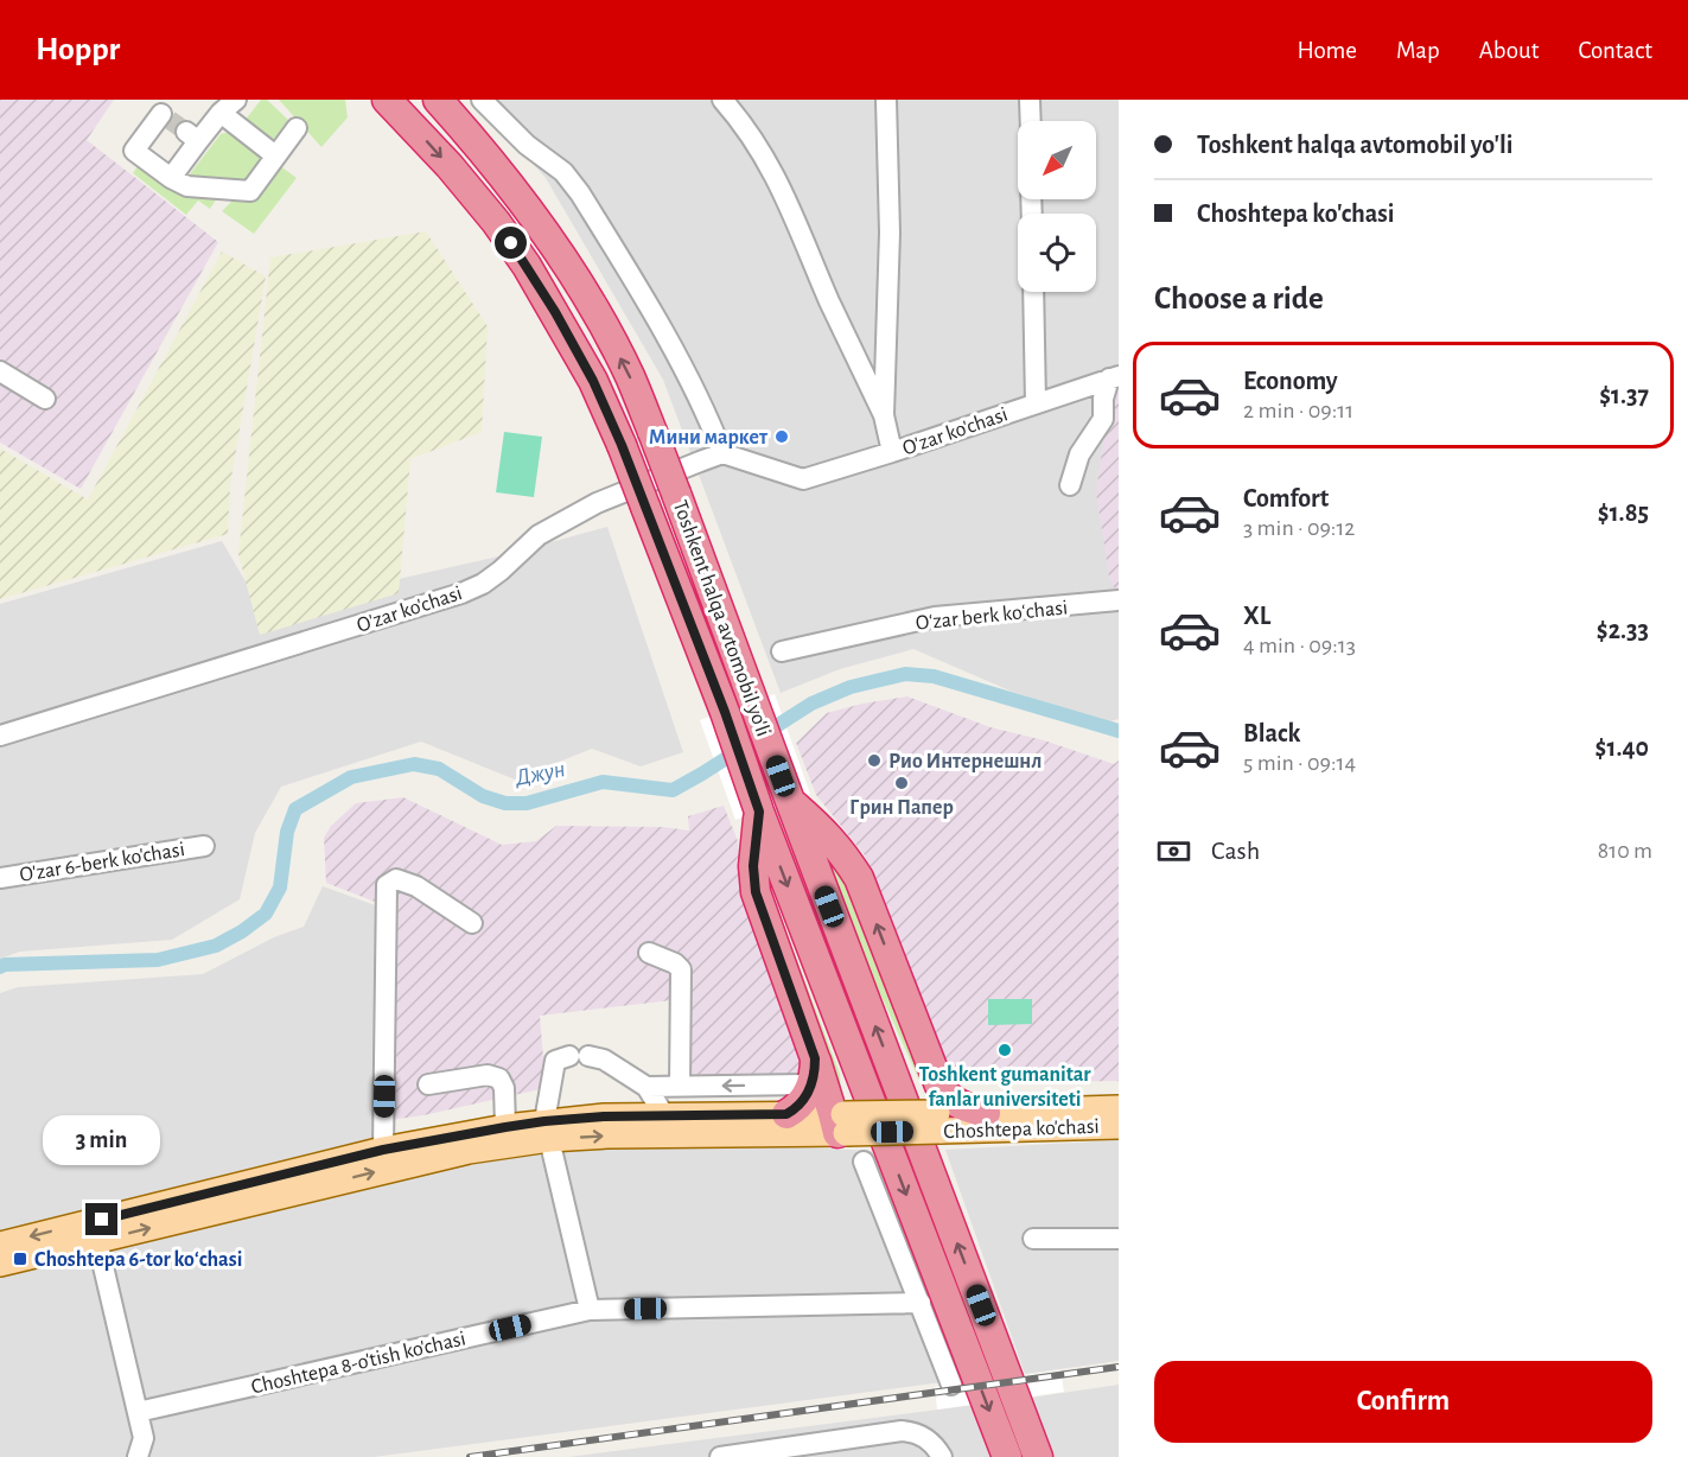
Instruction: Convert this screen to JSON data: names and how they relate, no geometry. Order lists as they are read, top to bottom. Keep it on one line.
{"streets":{"highway":["Toshkent halqa avtomobil yo'li"],"main road":["Choshtepa ko'chasi"],"street":["O'zar ko'chasi","Oʻzar berk koʻchasi","O'zar 6-berk ko'chasi","Choshtepa 8-o'tish ko'chasi"]},"water":["Джун"],"places":{"other":["Мини маркет","Рио Интернешнл","Грин Папер","Toshkent gumanitar fanlar universiteti"],"transit":["Choshtepa 6-tor koʻchasi"]},"north":"bottom left","page":{"header":"Hoppr","nav":["Home","Map","About","Contact"],"banner":["Toshkent halqa avtomobil yo'li","Choshtepa ko'chasi"],"heading":"Choose a ride","list":[{"name":"Economy","note":"2 min · 09:11","value":"$1.37"},{"name":"Comfort","note":"3 min · 09:12","value":"$1.85"},{"name":"XL","note":"4 min · 09:13","value":"$2.33"},{"name":"Black","note":"5 min · 09:14","value":"$1.40"}],"pay":["Cash","810 m"],"bubble":"3 min","buttons":"Confirm"}}
